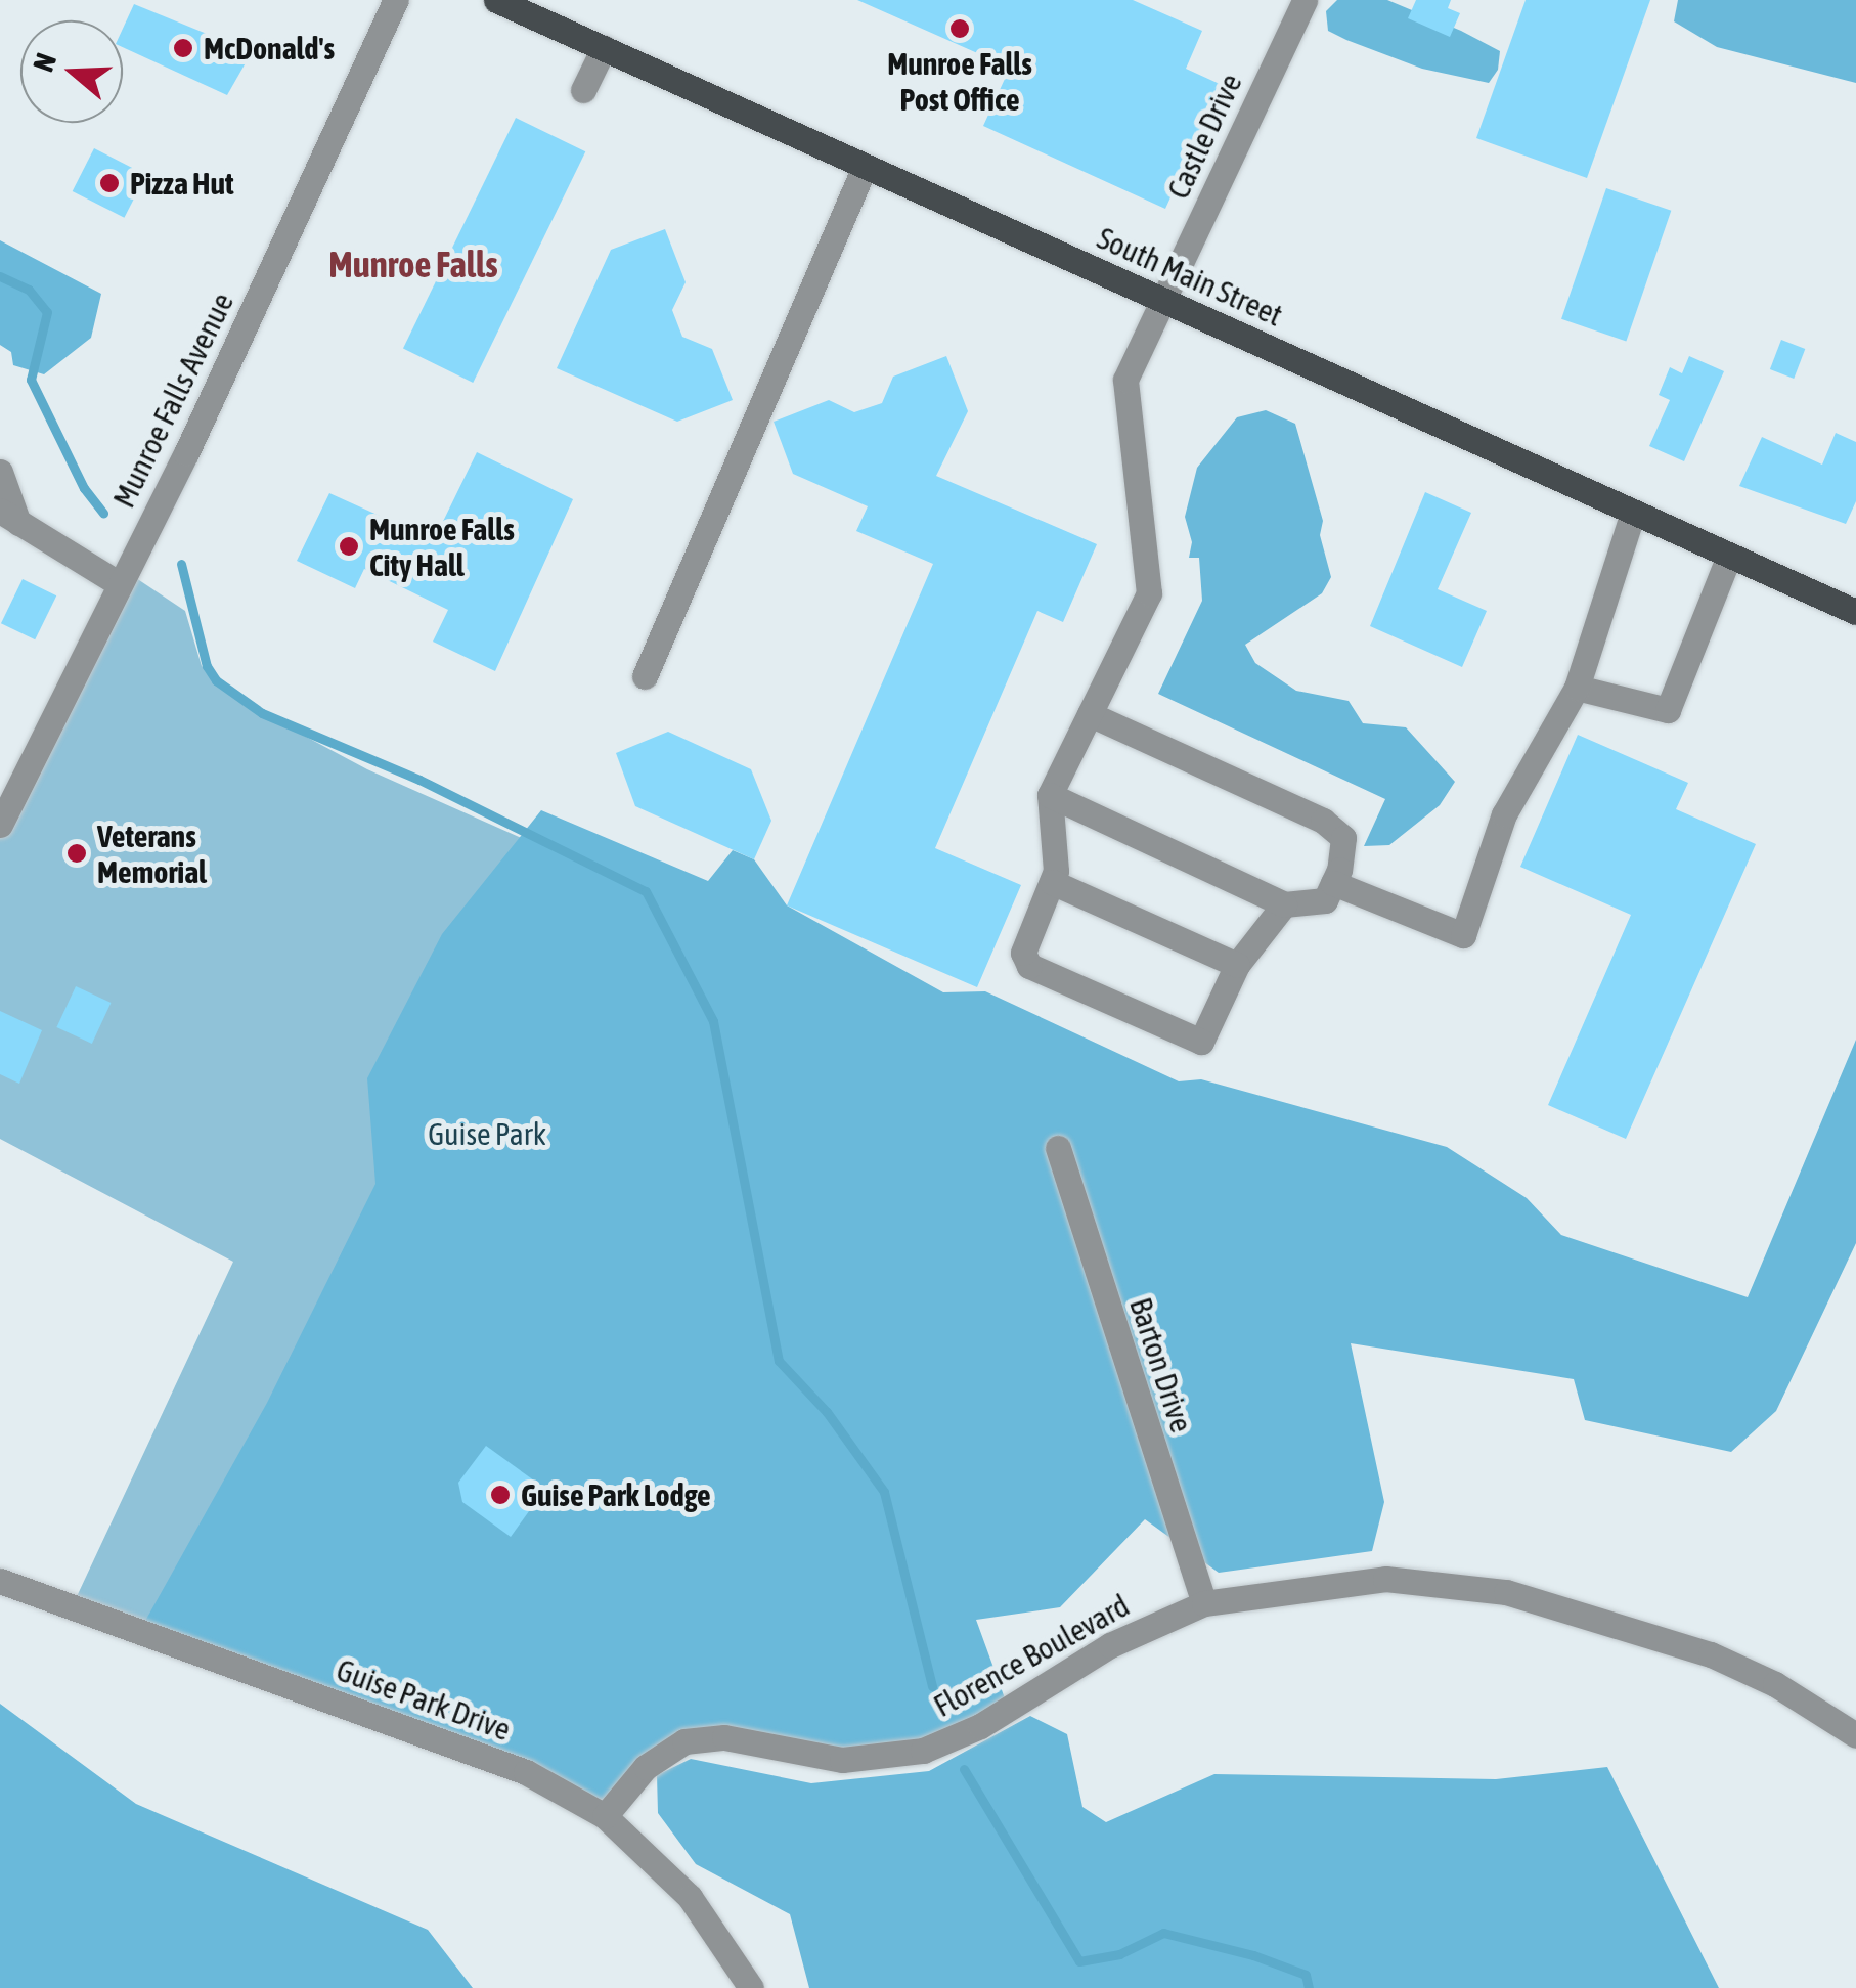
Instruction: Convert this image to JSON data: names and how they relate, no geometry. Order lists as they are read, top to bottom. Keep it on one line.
{"streets":{"main road":["South Main Street"],"street":["Castle Drive","Munroe Falls Avenue","Barton Drive","Florence Boulevard","Guise Park Drive"]},"crossings":[["Castle Drive","South Main Street"],["Barton Drive","Florence Boulevard"],["Florence Boulevard","Guise Park Drive"]],"districts":["Munroe Falls"],"parks":["Guise Park"],"places":["Munroe Falls Post Office","McDonald's","Pizza Hut","Munroe Falls City Hall","Veterans Memorial","Guise Park Lodge"],"north":"left"}
